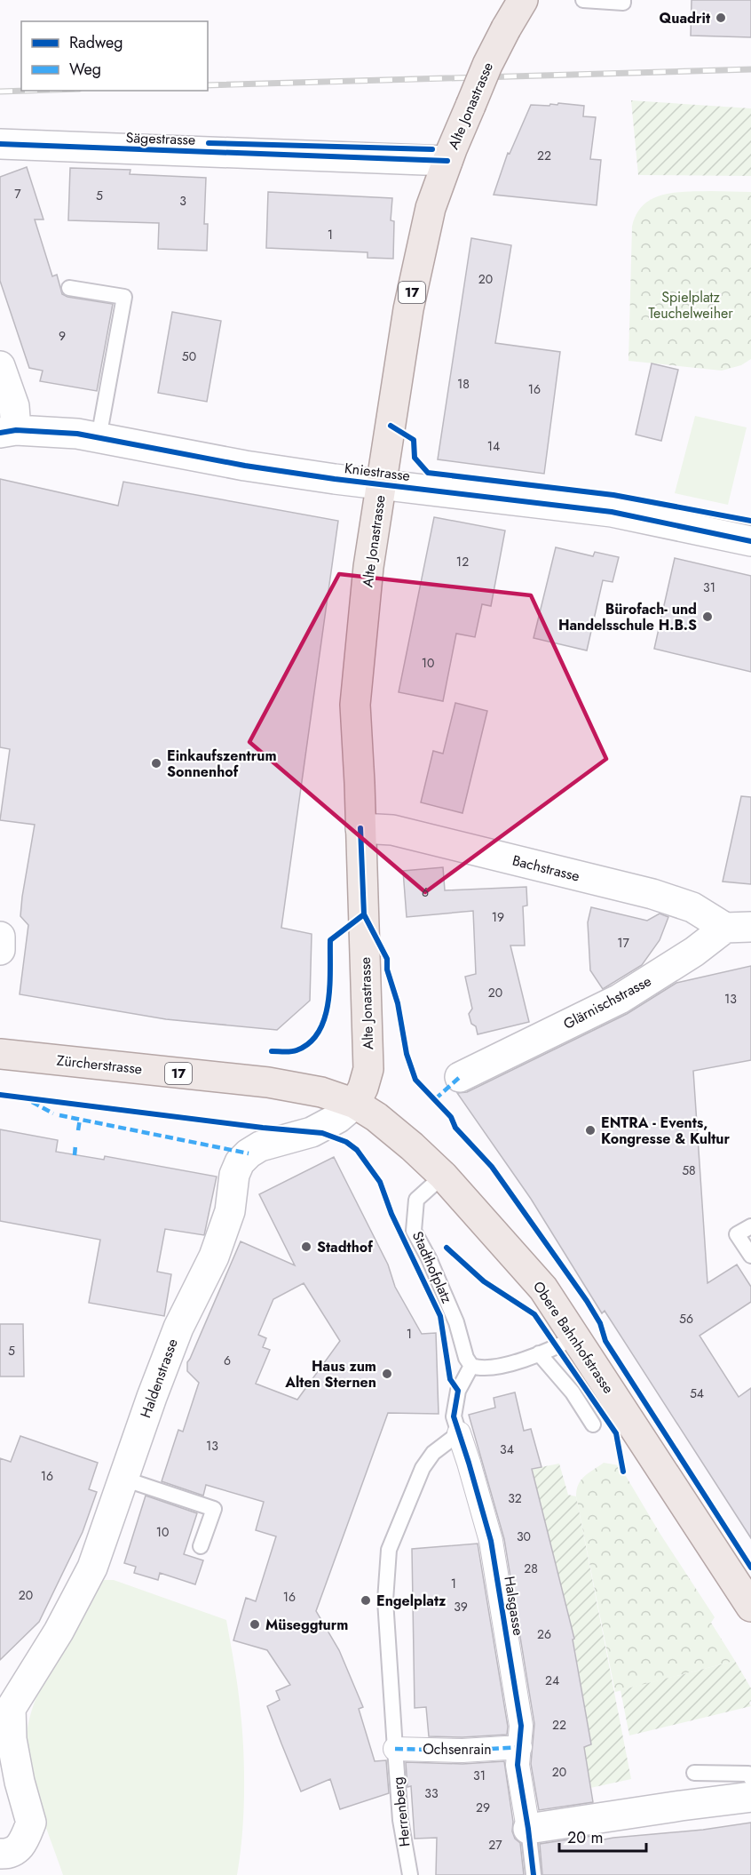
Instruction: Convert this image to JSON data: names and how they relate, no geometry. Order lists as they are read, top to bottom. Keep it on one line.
{"streets":{"main road":["Alte Jonastrasse","17","Zürcherstrasse","Obere Bahnhofstrasse"],"street":["Sägestrasse","Kniestrasse","Bachstrasse","Glärnischstrasse","Haldenstrasse","Halsgasse","Ochsenrain"],"lane":["Stadthofplatz","Herrenberg"]},"crossings":[["Alte Jonastrasse","Sägestrasse"],["Alte Jonastrasse","Kniestrasse"],["Alte Jonastrasse","Bachstrasse"],["Alte Jonastrasse","Zürcherstrasse"],["Alte Jonastrasse","Obere Bahnhofstrasse"],["Alte Jonastrasse","Haldenstrasse"],["Bachstrasse","Glärnischstrasse"],["Zürcherstrasse","Obere Bahnhofstrasse"],["Zürcherstrasse","Haldenstrasse"],["Stadthofplatz","Obere Bahnhofstrasse"],["Stadthofplatz","Halsgasse"],["Obere Bahnhofstrasse","Haldenstrasse"],["Halsgasse","Ochsenrain"],["Ochsenrain","Herrenberg"]],"parks":["Spielplatz Teuchelweiher"],"places":["Quadrit","Bürofach- und Handelsschule H.B.S","Einkaufszentrum Sonnenhof","ENTRA - Events, Kongresse & Kultur","Stadthof","Haus zum Alten Sternen","Engelplatz","Müseggturm"],"house_numbers":["22","7","5","3","1","20","9","50","18","16","14","12","31","10","6","19","17","20","13","58","56","1","5","6","54","13","34","16","32","10","30","28","1","20","16","39","26","24","22","20","31","33","29","27"],"legend":["Radweg","Weg"],"scale_bar":"20 m"}
